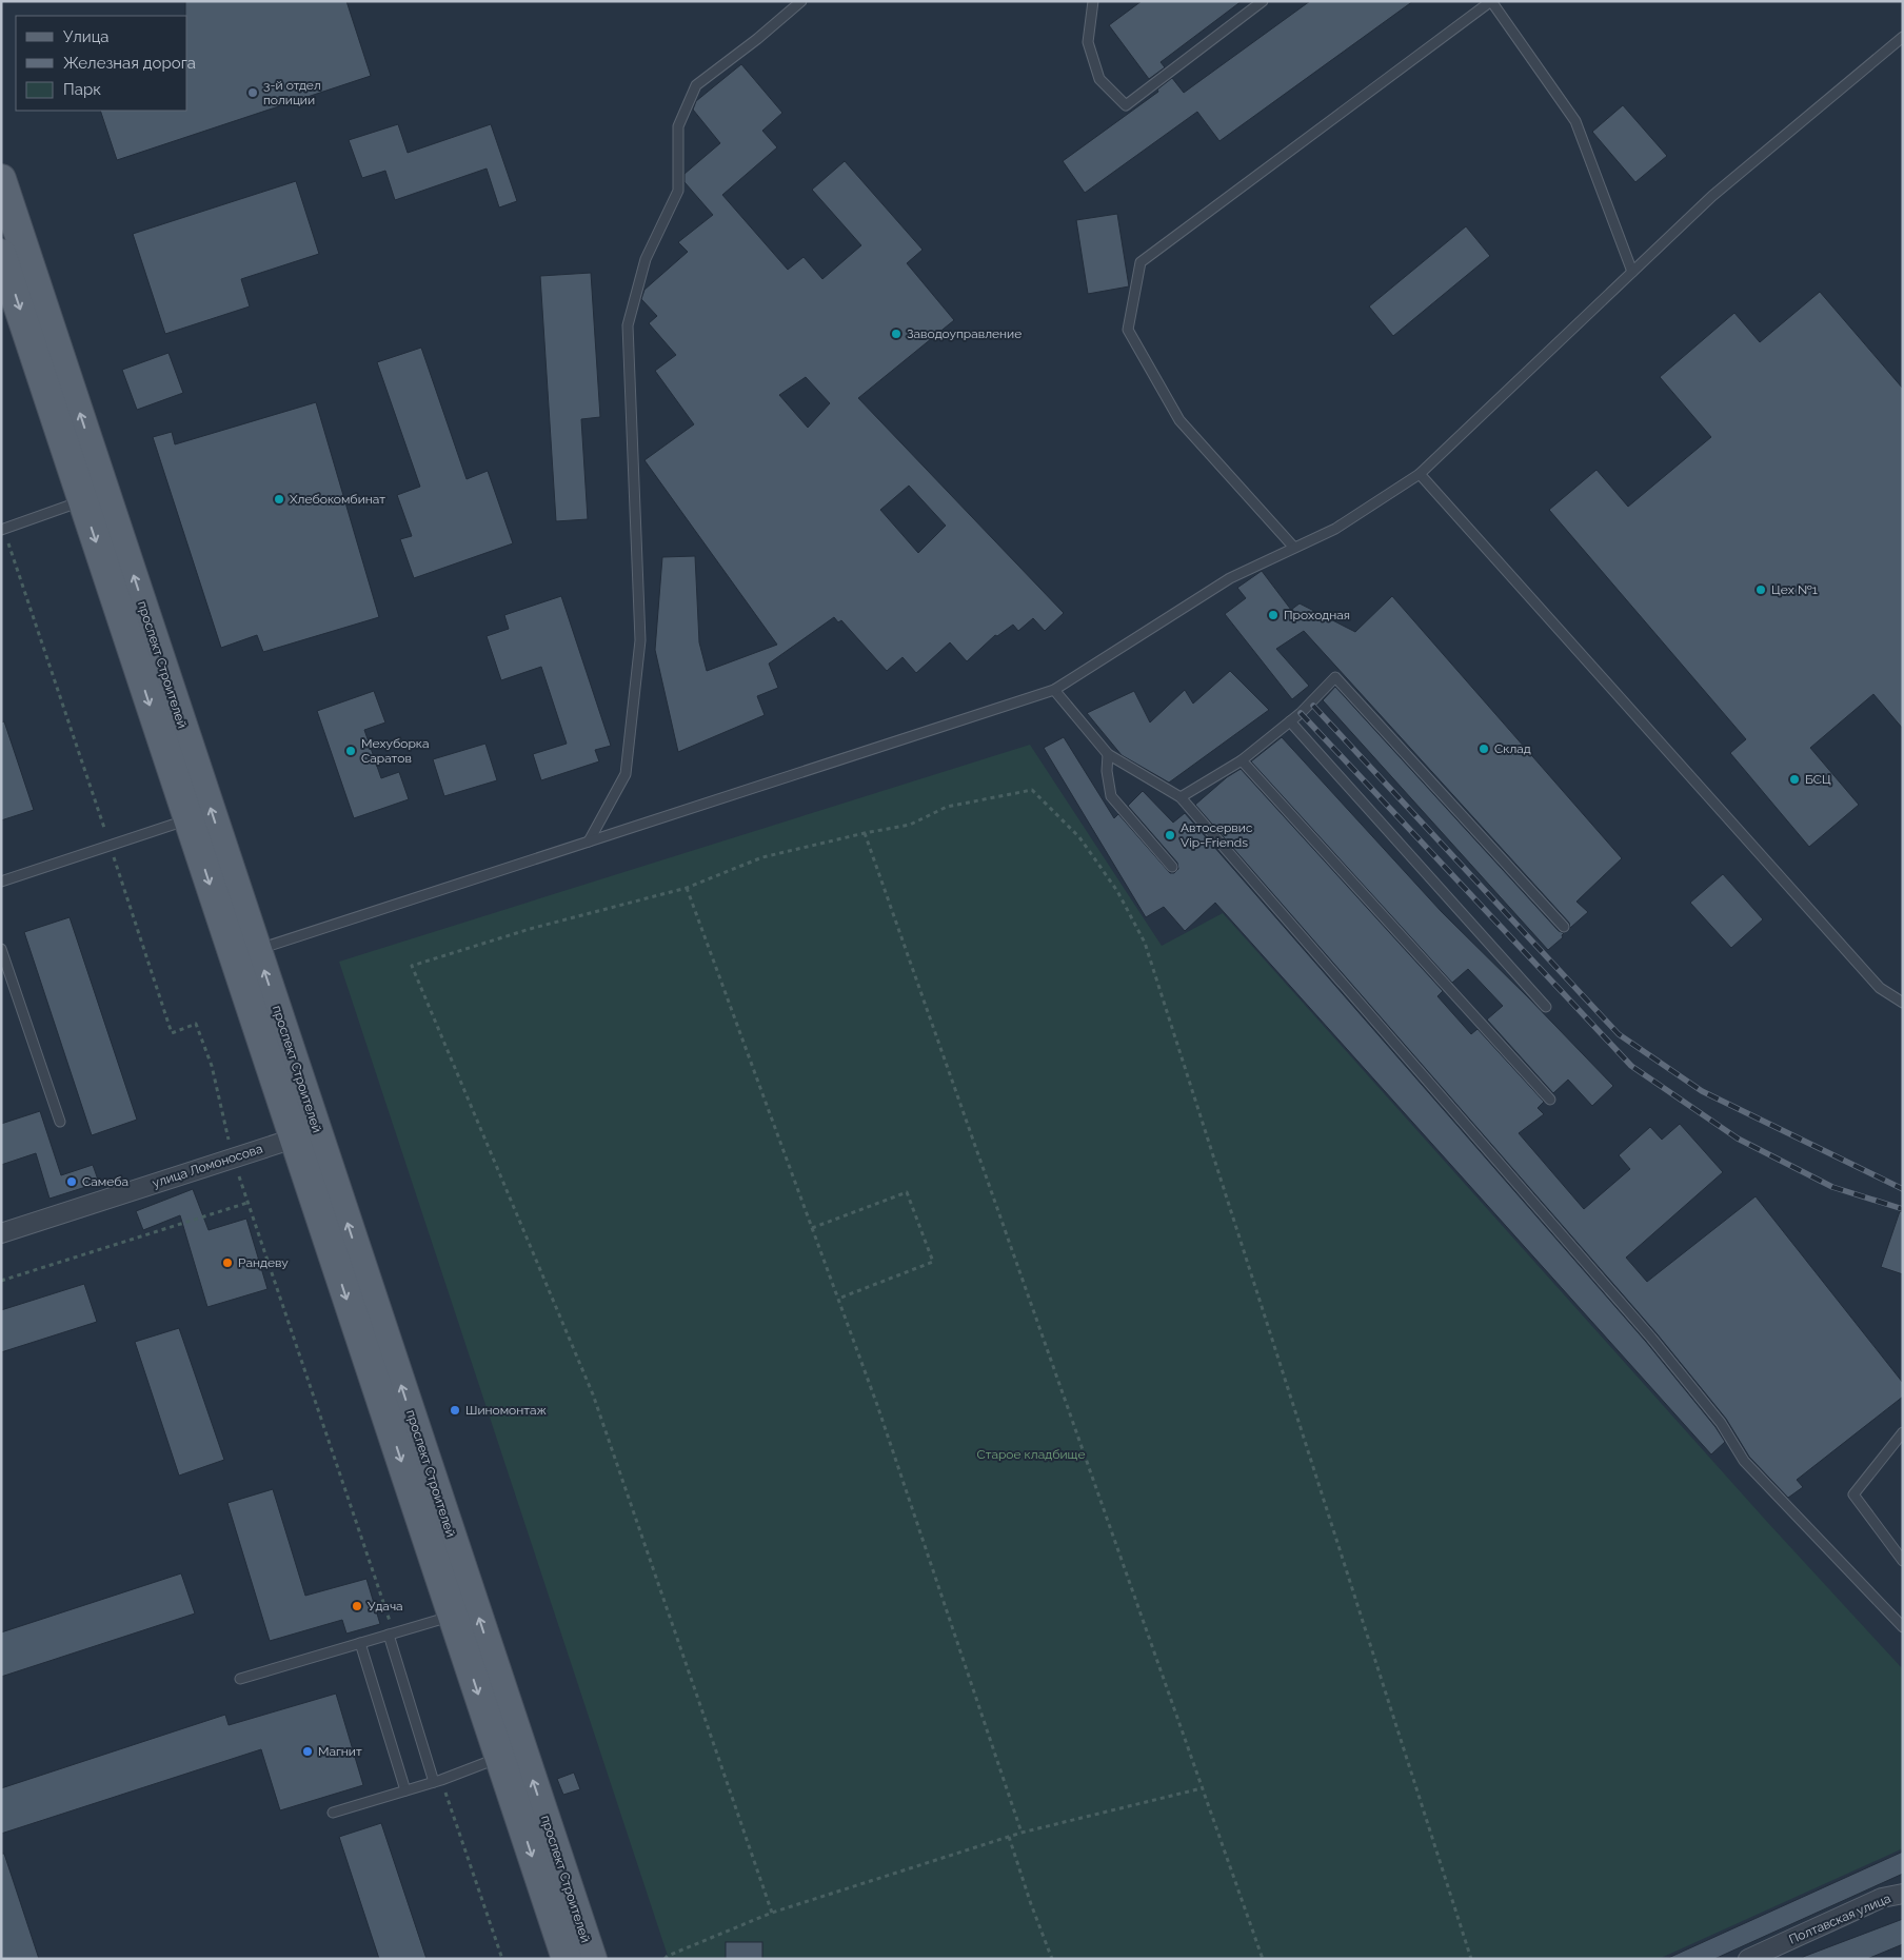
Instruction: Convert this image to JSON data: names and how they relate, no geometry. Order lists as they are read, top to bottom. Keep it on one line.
{"streets":{"main road":["проспект Строителей"],"street":["улица Ломоносова","Полтавская улица"]},"crossings":[["проспект Строителей","улица Ломоносова"]],"parks":["Старое кладбище"],"places":["3-й отдел полиции","Заводоуправление","Хлебокомбинат","Цех №1","Проходная","Склад","Мехуборка Саратов","БСЦ","Автосервис Vip-Friends","Самеба","Рандеву","Шиномонтаж","Удача","Магнит"],"legend":["Улица","Железная дорога","Парк"]}
